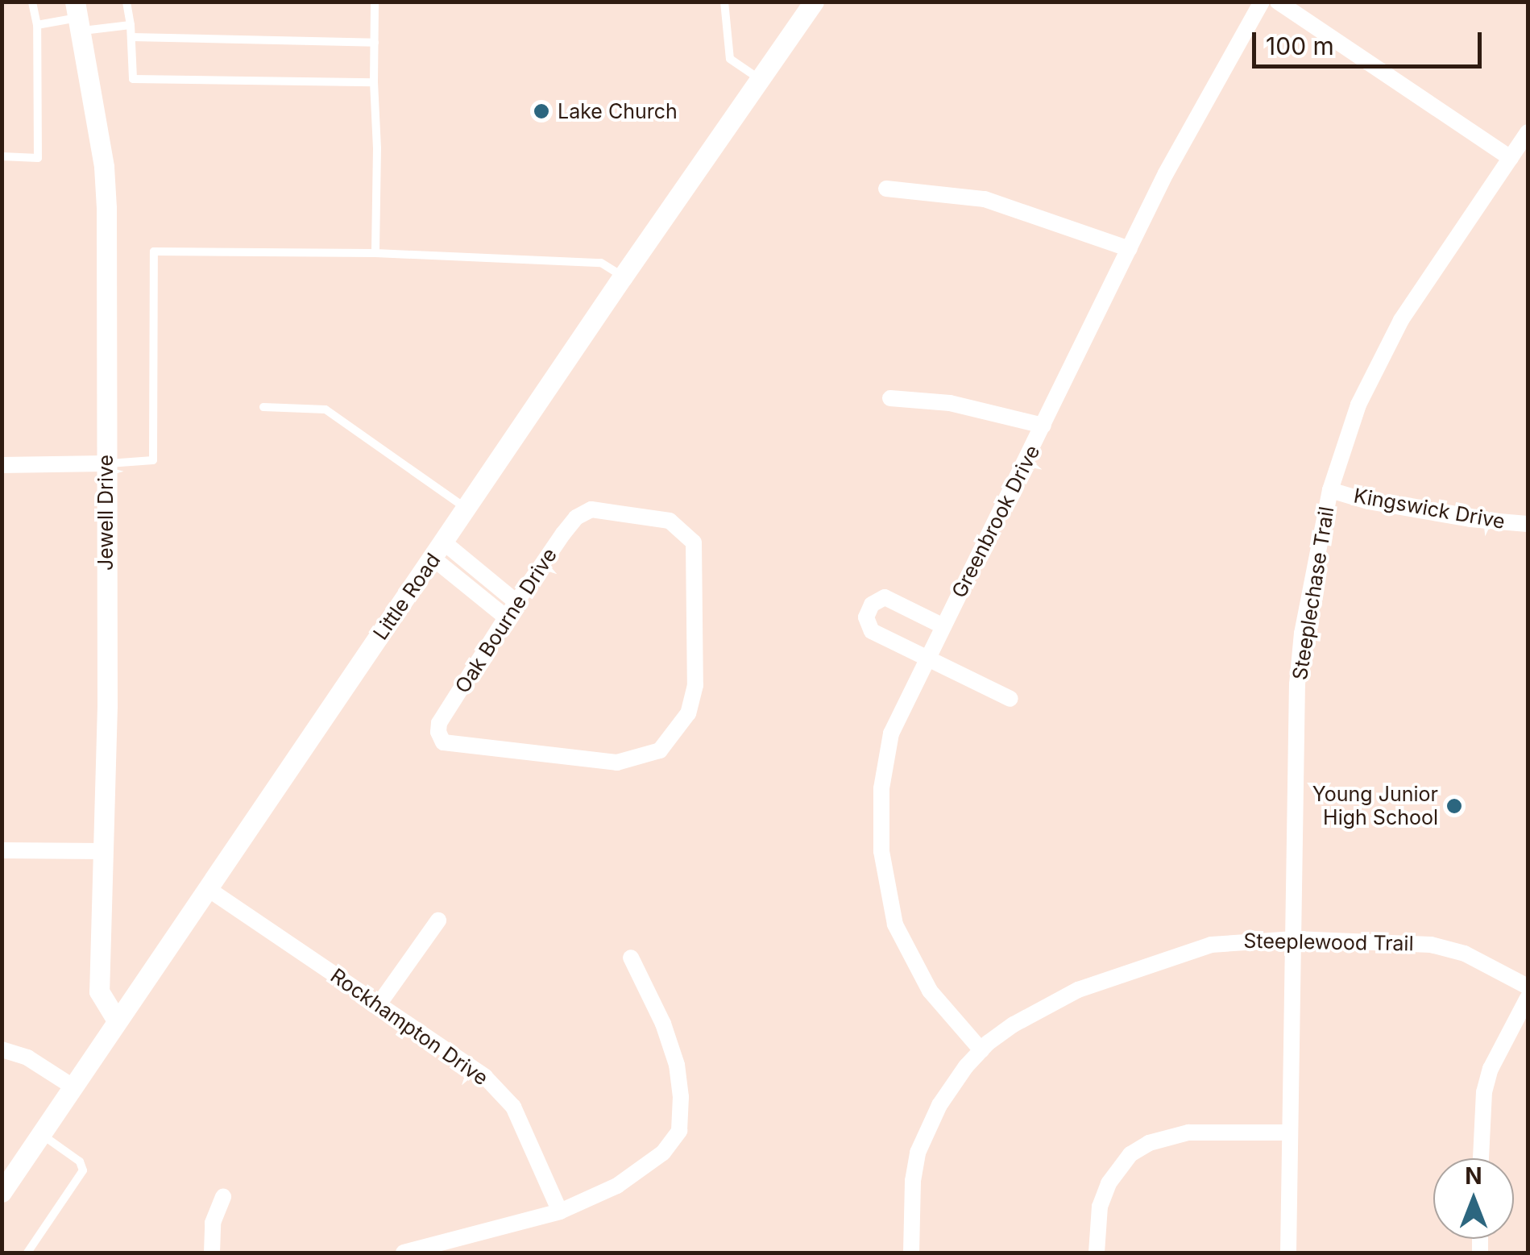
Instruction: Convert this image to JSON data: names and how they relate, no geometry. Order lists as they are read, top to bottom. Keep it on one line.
{"streets":{"street":["Kingswick Drive","Jewell Drive","Greenbrook Drive","Steeplechase Trail","Little Road","Oak Bourne Drive","Steeplewood Trail","Rockhampton Drive"]},"crossings":[["Kingswick Drive","Steeplechase Trail"],["Jewell Drive","Little Road"],["Greenbrook Drive","Steeplewood Trail"],["Steeplechase Trail","Steeplewood Trail"],["Little Road","Rockhampton Drive"]],"places":["Lake Church","Young Junior High School"],"scale_bar":"100 m","north":"top"}
